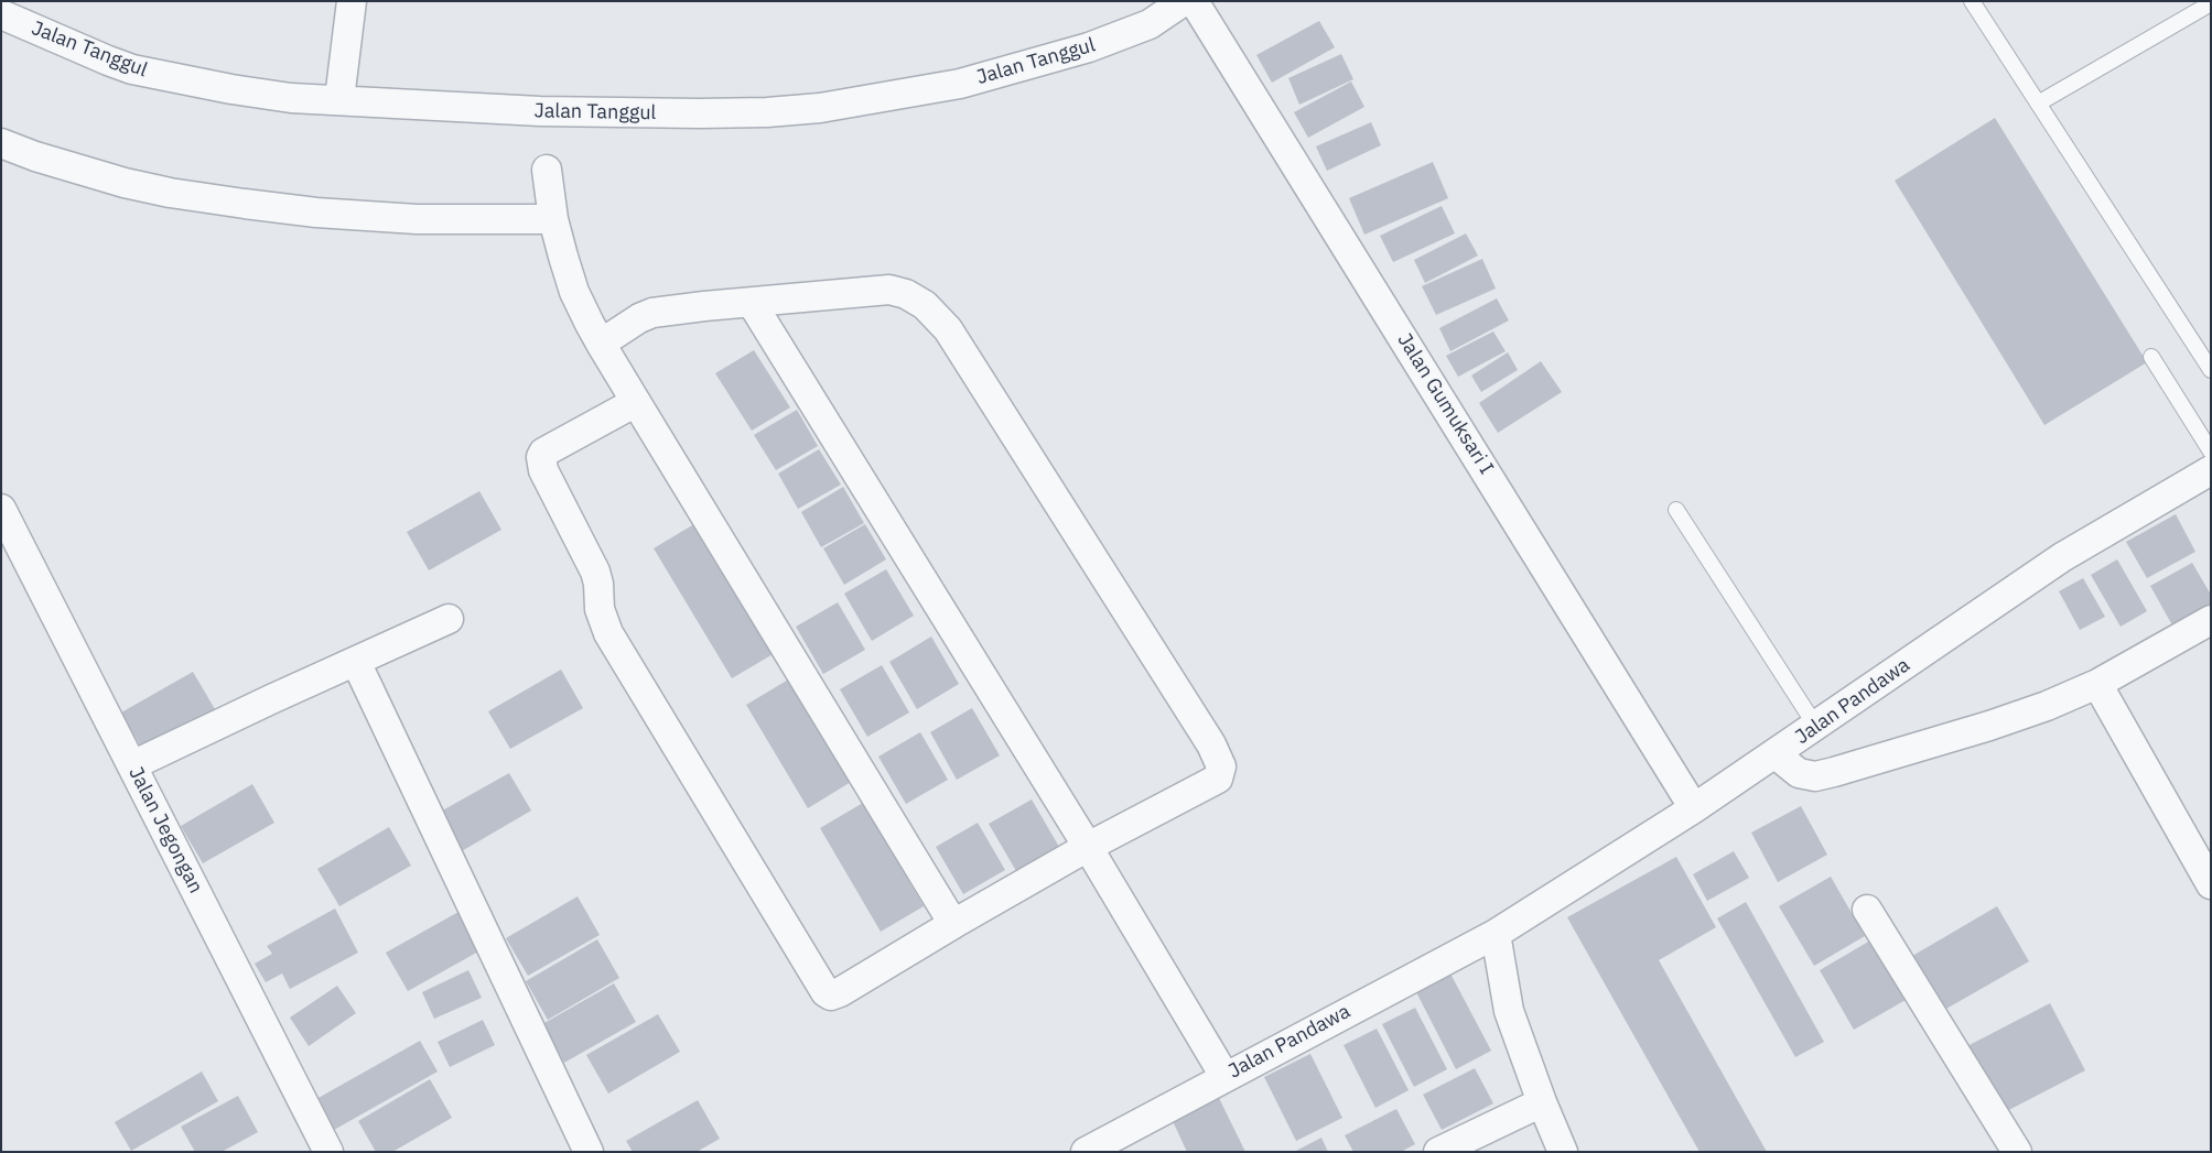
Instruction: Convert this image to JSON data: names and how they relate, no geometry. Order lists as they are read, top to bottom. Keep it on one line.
{"streets":{"street":["Jalan Tanggul","Jalan Gumuksari I","Jalan Pandawa","Jalan Jegongan"]},"crossings":[["Jalan Gumuksari I","Jalan Pandawa"]]}
